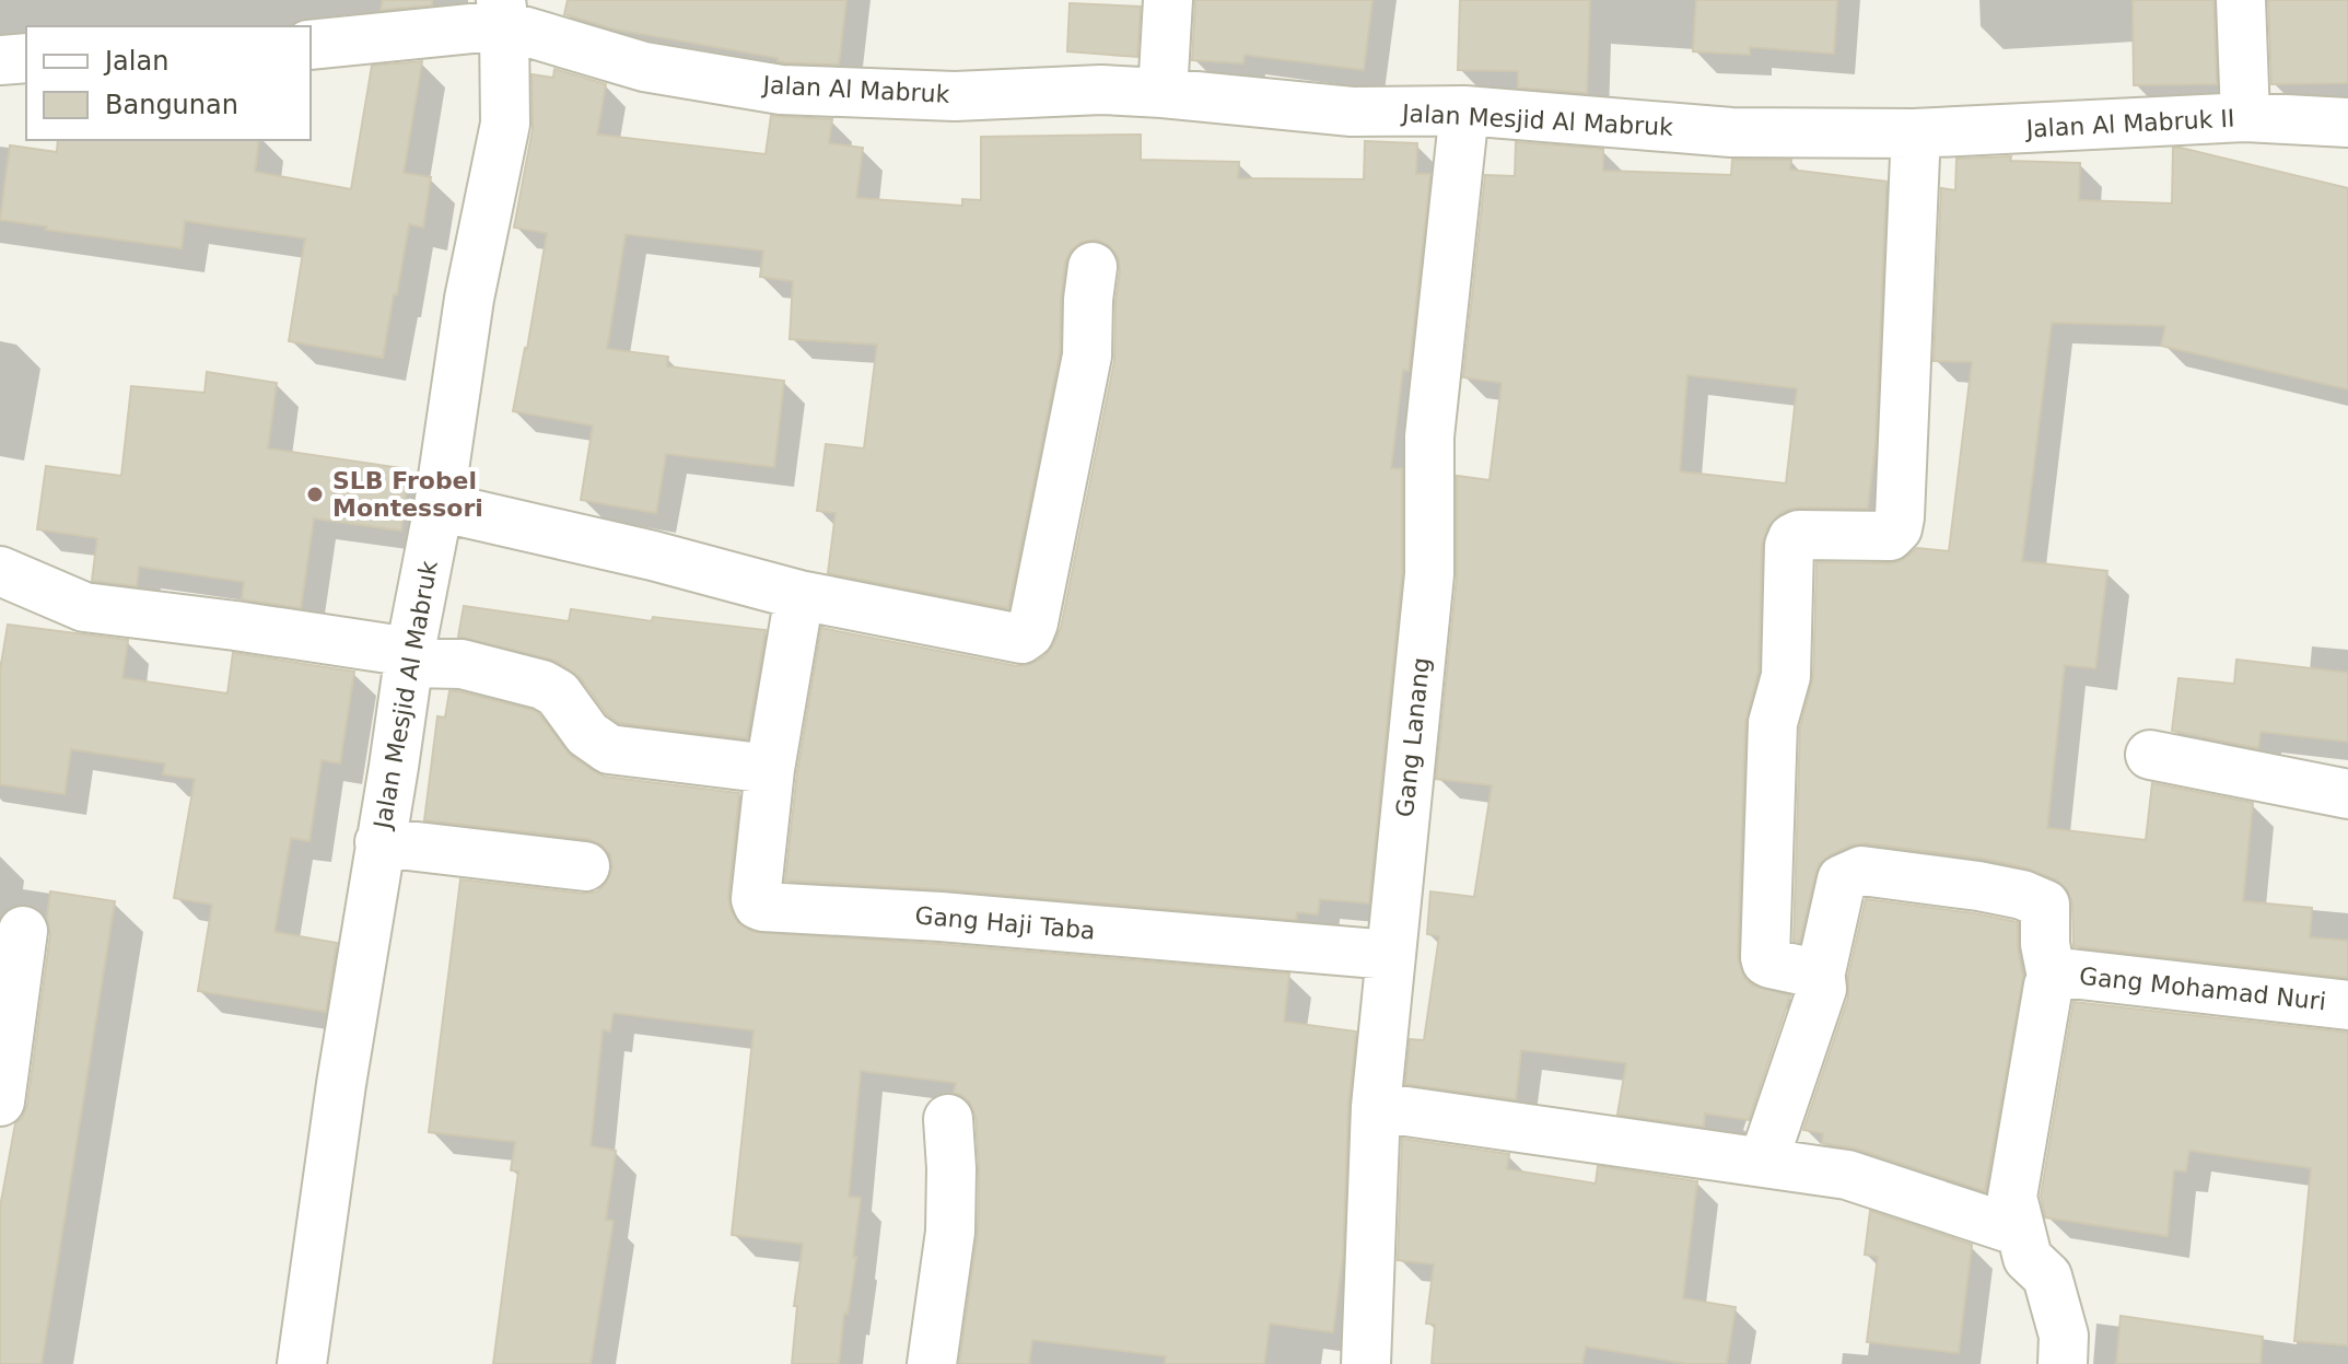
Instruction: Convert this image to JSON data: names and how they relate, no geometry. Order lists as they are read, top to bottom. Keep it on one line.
{"streets":{"street":["Jalan Al Mabruk","Jalan Mesjid Al Mabruk","Jalan Al Mabruk II","Gang Lanang","Gang Haji Taba","Gang Mohamad Nuri"]},"crossings":[["Jalan Al Mabruk","Jalan Mesjid Al Mabruk"],["Jalan Mesjid Al Mabruk","Jalan Al Mabruk II"],["Jalan Mesjid Al Mabruk","Gang Lanang"],["Gang Lanang","Gang Haji Taba"]],"places":["SLB Frobel Montessori"],"legend":["Jalan","Bangunan"]}
